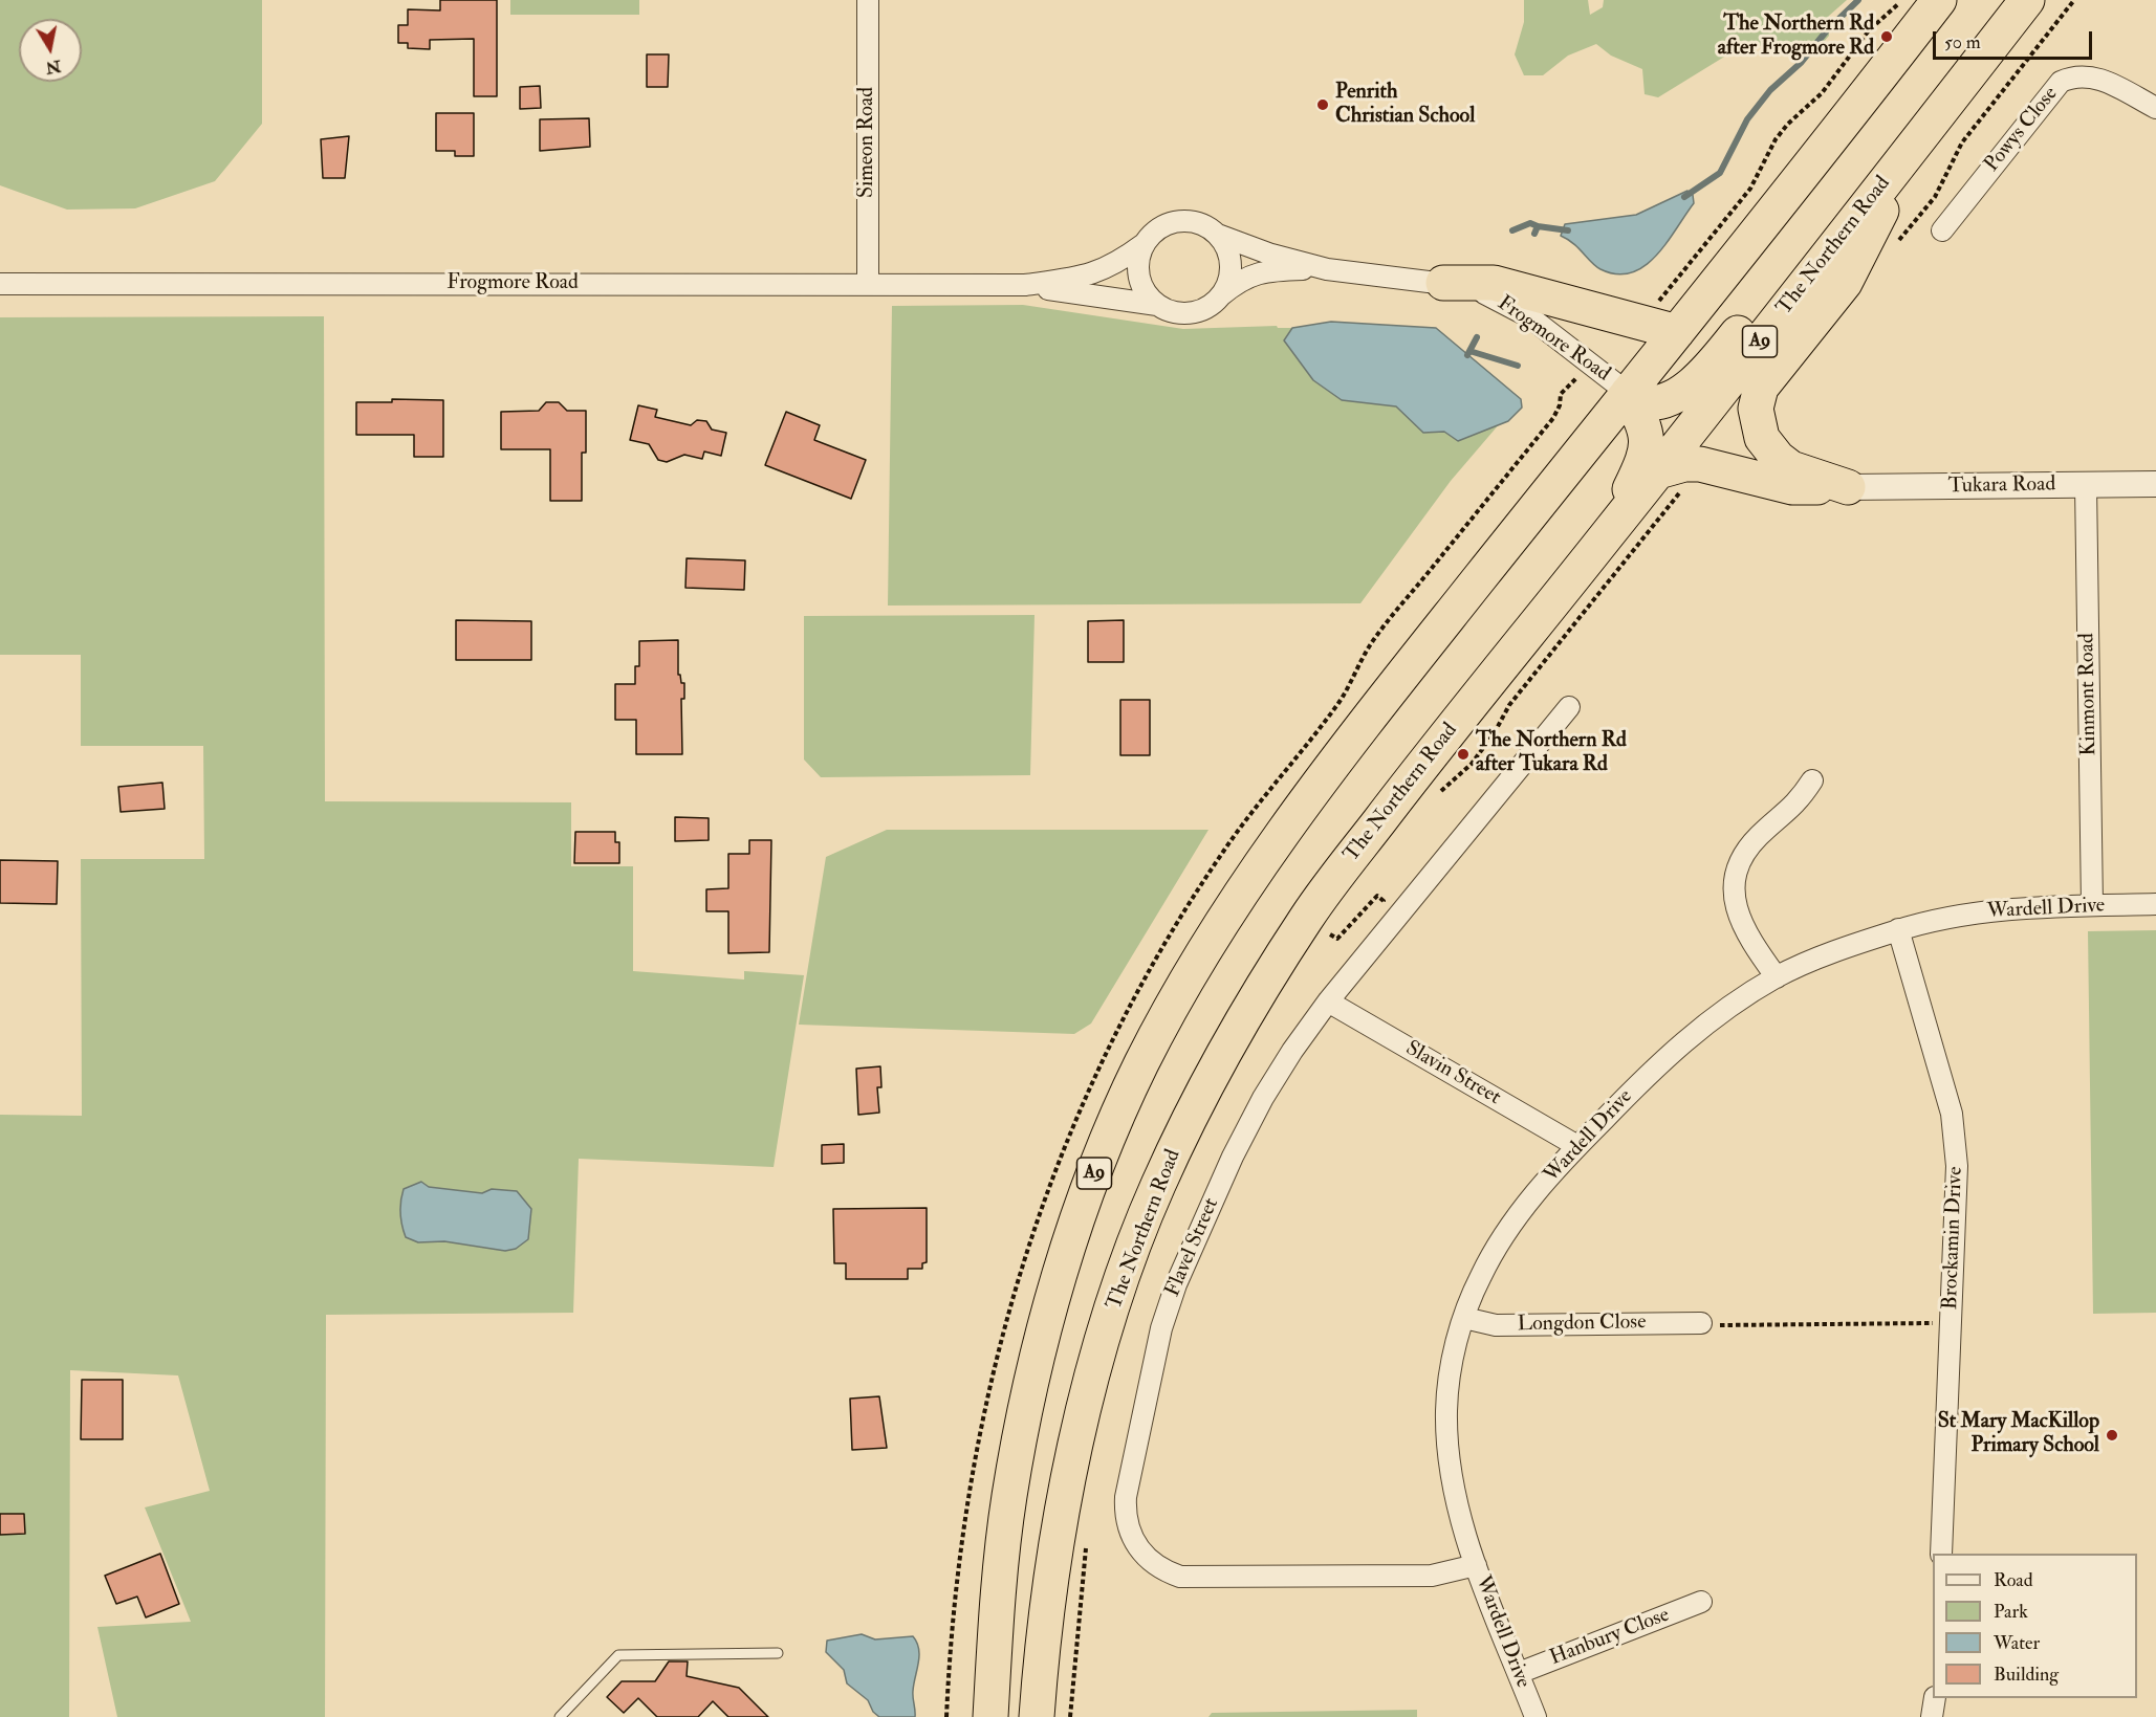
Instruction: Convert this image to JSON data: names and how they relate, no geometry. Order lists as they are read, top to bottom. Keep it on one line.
{"streets":{"highway":["The Northern Road","A9"],"street":["Powys Close","Simeon Road","Frogmore Road","Tukara Road","Kinmont Road","Wardell Drive","Slavin Street","Brockamin Drive","Flavel Street","Longdon Close","Hanbury Close"]},"crossings":[["Simeon Road","Frogmore Road"],["Frogmore Road","A9"],["Tukara Road","Kinmont Road"],["Kinmont Road","Wardell Drive"],["Wardell Drive","Slavin Street"],["Wardell Drive","Brockamin Drive"],["Wardell Drive","Flavel Street"],["Wardell Drive","Longdon Close"],["Wardell Drive","Hanbury Close"],["Slavin Street","Flavel Street"]],"places":["The Northern Rd after Frogmore Rd","Penrith Christian School","The Northern Rd after Tukara Rd","St Mary MacKillop Primary School"],"legend":["Road","Park","Water","Building"],"scale_bar":"50 m","north":"bottom"}
